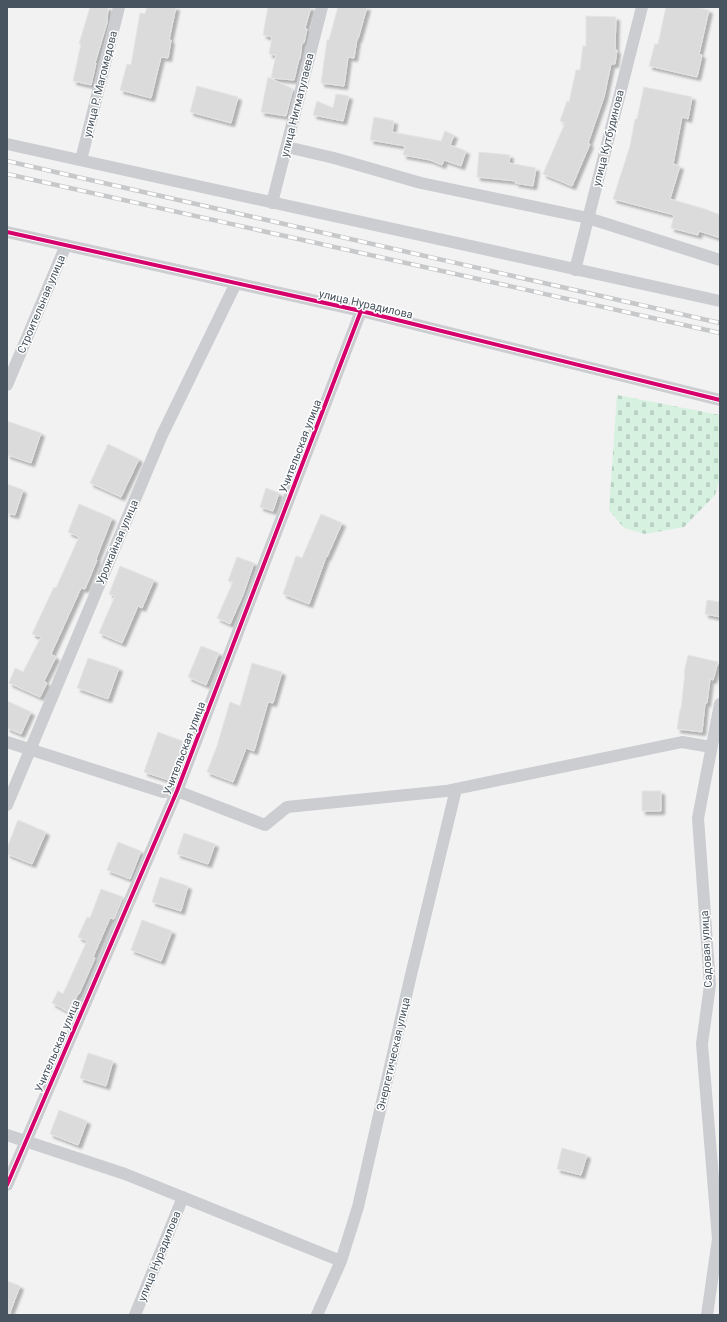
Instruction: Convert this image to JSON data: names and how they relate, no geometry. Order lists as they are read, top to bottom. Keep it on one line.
{"streets":{"street":["улица Р. Магомедова","улица Нигматулаева","улица Кутбудинова","Строительная улица","улица Нурадилова","Учительская улица","Урожайная улица","Садовая улица","Энергетическая улица"]},"crossings":[["Строительная улица","улица Нурадилова"],["улица Нурадилова","Учительская улица"],["улица Нурадилова","Урожайная улица"]]}
